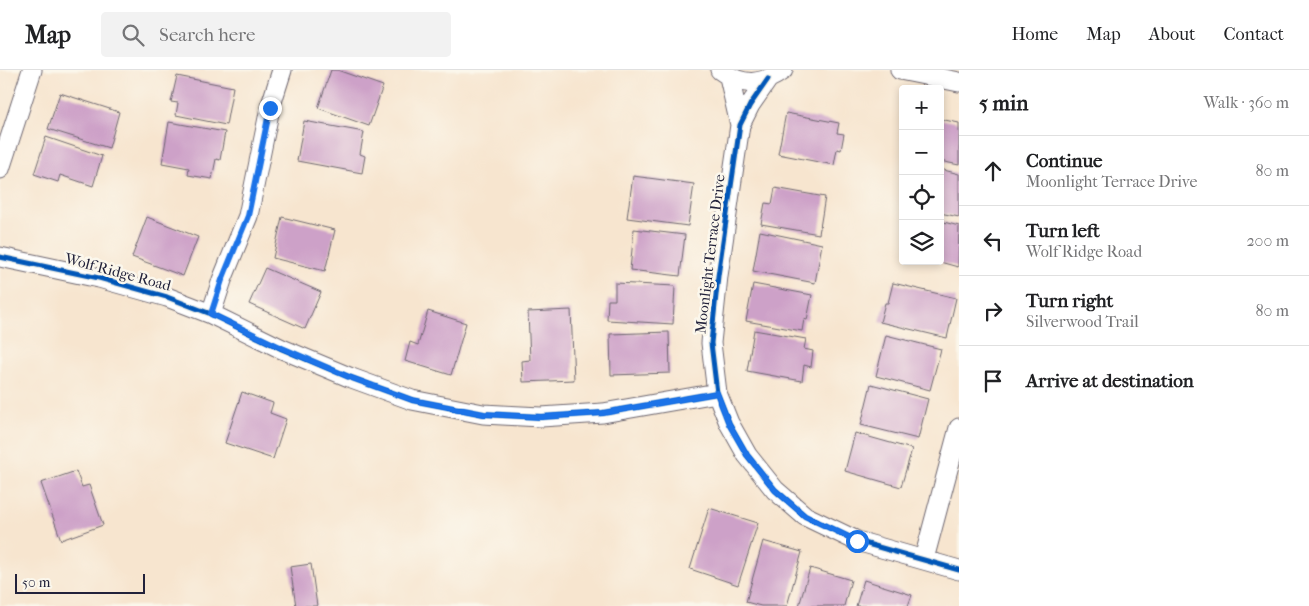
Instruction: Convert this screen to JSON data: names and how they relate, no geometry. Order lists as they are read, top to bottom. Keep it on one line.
{"streets":{"street":["Moonlight Terrace Drive","Wolf Ridge Road"]},"crossings":[["Moonlight Terrace Drive","Wolf Ridge Road"]],"scale_bar":"50 m","page":{"header":"Map","search":"Search here","nav":["Home","Map","About","Contact"],"heading":["5 min","Walk · 360 m"],"map_buttons":["+","−"],"list":[["Continue","Moonlight Terrace Drive","80 m"],["Turn left","Wolf Ridge Road","200 m"],["Turn right","Silverwood Trail","80 m"],"Arrive at destination"],"scale":"50 m"}}
